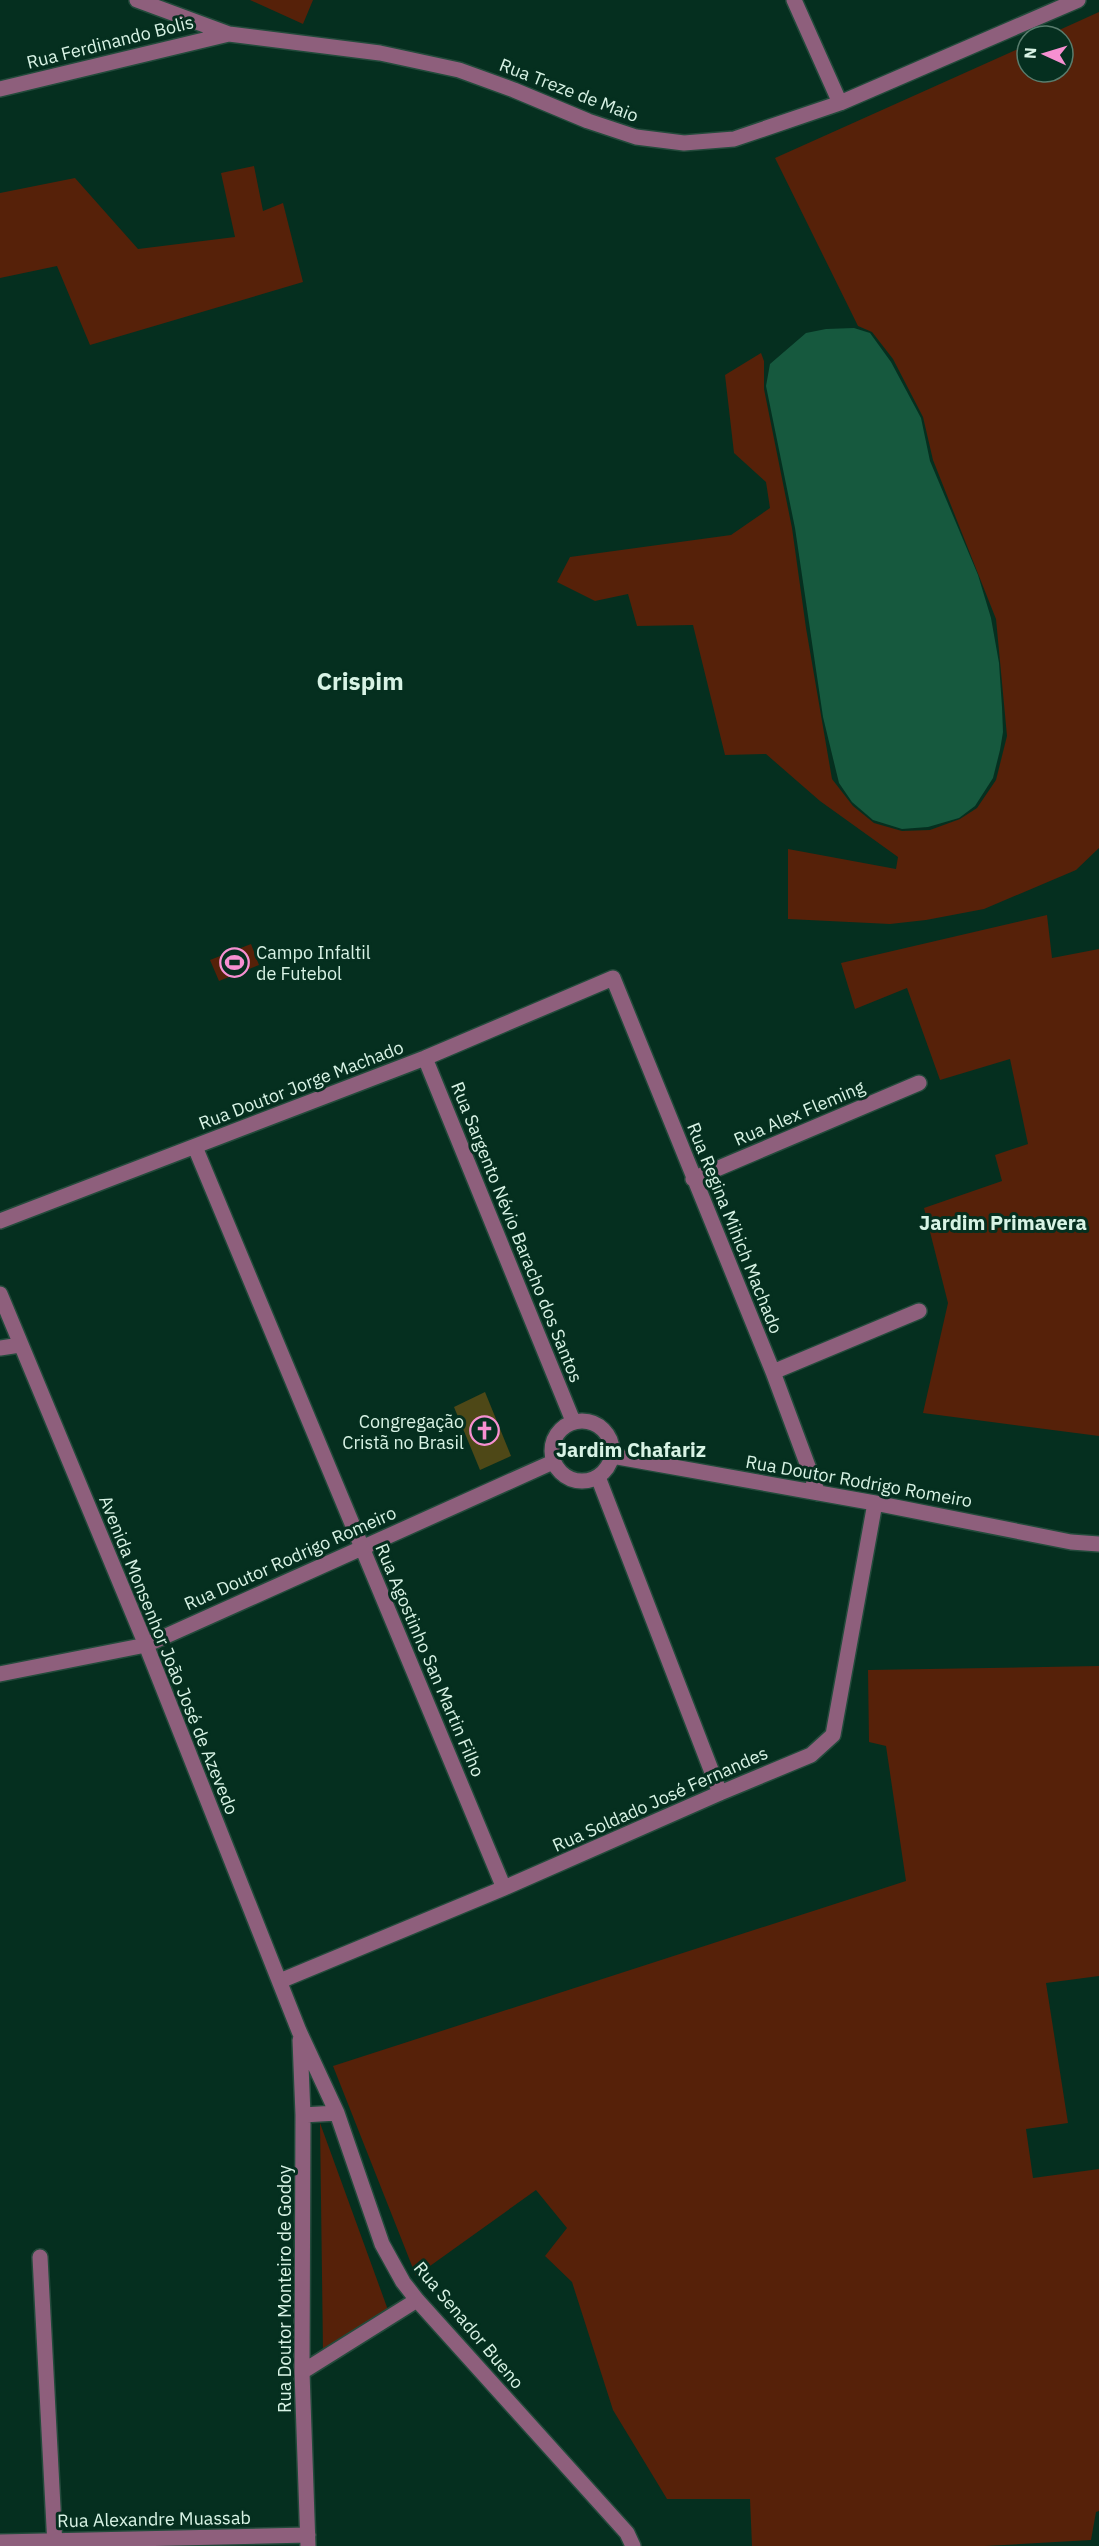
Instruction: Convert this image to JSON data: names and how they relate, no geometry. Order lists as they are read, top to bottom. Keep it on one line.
{"streets":{"street":["Rua Ferdinando Bolis","Rua Treze de Maio","Rua Doutor Jorge Machado","Rua Alex Fleming","Rua Regina Mihich Machado","Rua Sargento Névio Baracho dos Santos","Rua Doutor Rodrigo Romeiro","Avenida Monsenhor João José de Azevedo","Rua Agostinho San Martin Filho","Rua Soldado José Fernandes","Rua Doutor Monteiro de Godoy","Rua Senador Bueno","Rua Alexandre Muassab"]},"crossings":[["Rua Ferdinando Bolis","Rua Treze de Maio"],["Rua Doutor Jorge Machado","Rua Regina Mihich Machado"],["Rua Doutor Jorge Machado","Rua Sargento Névio Baracho dos Santos"],["Rua Doutor Jorge Machado","Rua Agostinho San Martin Filho"],["Rua Alex Fleming","Rua Regina Mihich Machado"],["Rua Regina Mihich Machado","Rua Doutor Rodrigo Romeiro"],["Rua Sargento Névio Baracho dos Santos","Rua Doutor Rodrigo Romeiro"],["Rua Doutor Rodrigo Romeiro","Avenida Monsenhor João José de Azevedo"],["Rua Doutor Rodrigo Romeiro","Rua Agostinho San Martin Filho"],["Rua Doutor Rodrigo Romeiro","Rua Soldado José Fernandes"],["Avenida Monsenhor João José de Azevedo","Rua Soldado José Fernandes"],["Avenida Monsenhor João José de Azevedo","Rua Doutor Monteiro de Godoy"],["Avenida Monsenhor João José de Azevedo","Rua Senador Bueno"],["Rua Agostinho San Martin Filho","Rua Soldado José Fernandes"],["Rua Doutor Monteiro de Godoy","Rua Senador Bueno"],["Rua Doutor Monteiro de Godoy","Rua Alexandre Muassab"]],"districts":["Crispim","Jardim Primavera","Jardim Chafariz"],"places":{"sports":["Campo Infaltil de Futebol"],"church":["Congregação Cristã no Brasil"]},"north":"left"}
